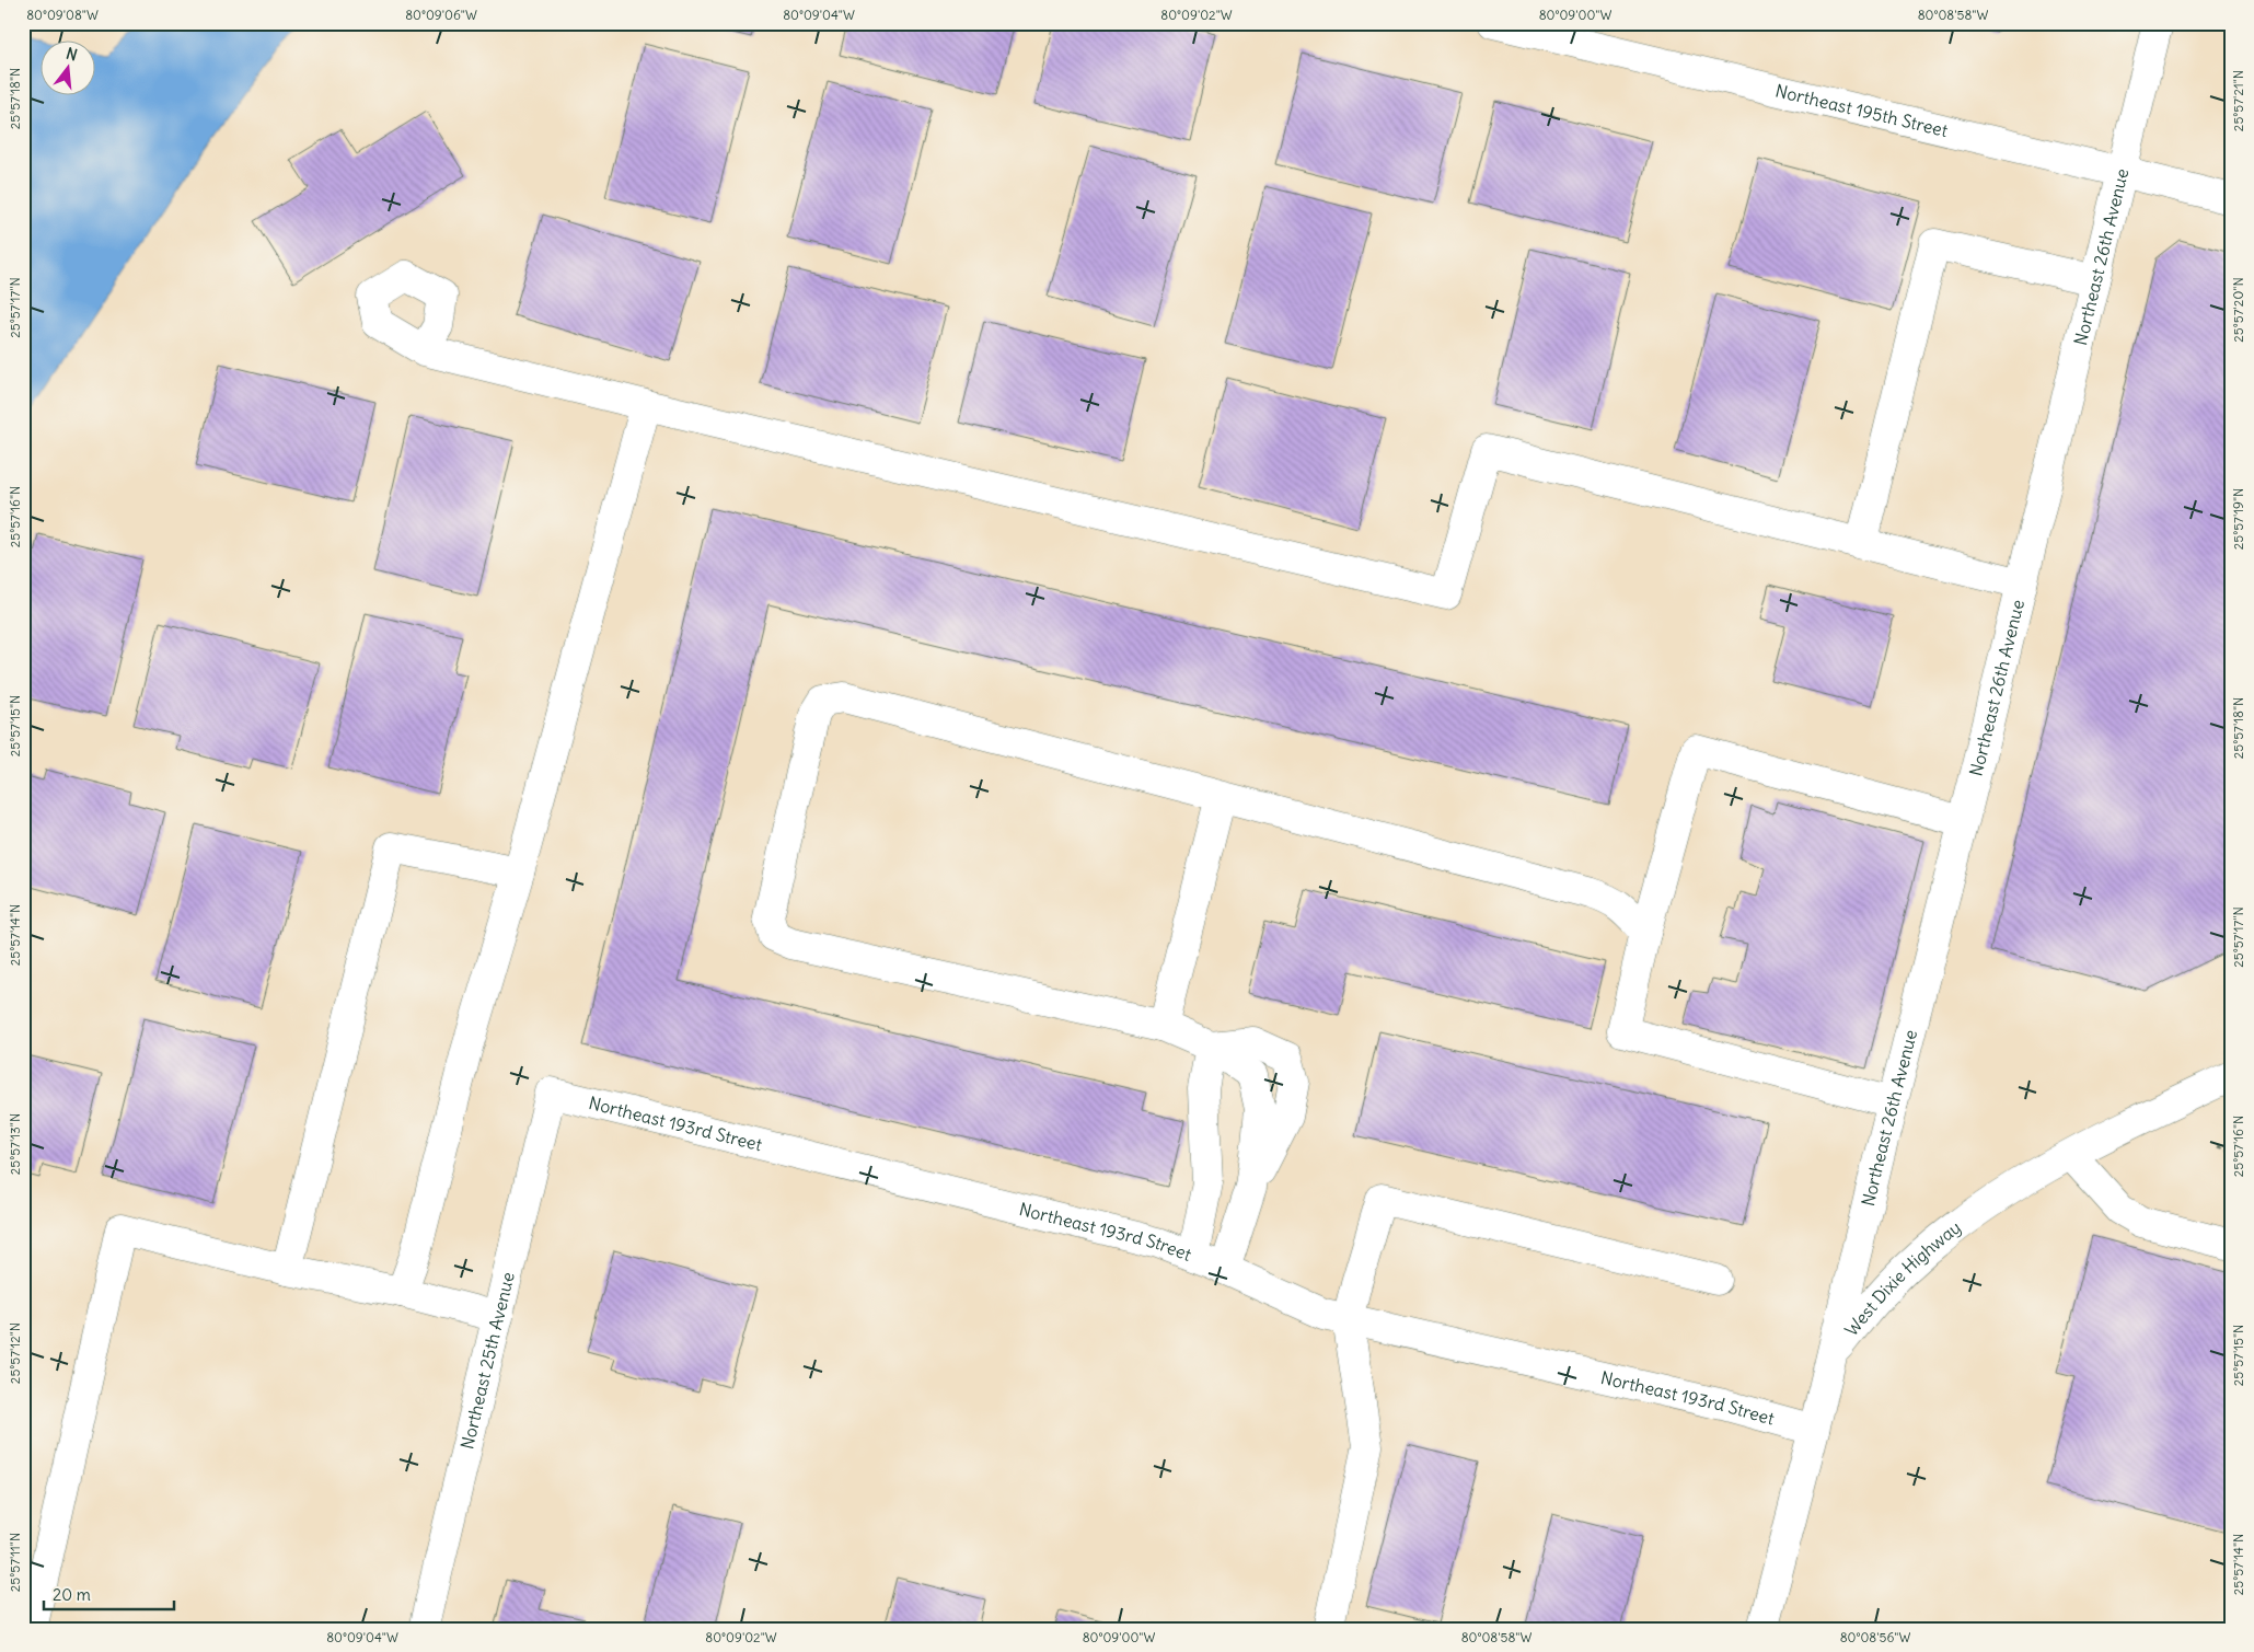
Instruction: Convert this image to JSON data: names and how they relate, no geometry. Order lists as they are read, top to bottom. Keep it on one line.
{"streets":{"street":["Northeast 195th Street","Northeast 26th Avenue","Northeast 193rd Street","West Dixie Highway","Northeast 25th Avenue"]},"crossings":[["Northeast 195th Street","Northeast 26th Avenue"],["Northeast 26th Avenue","West Dixie Highway"],["Northeast 193rd Street","West Dixie Highway"],["Northeast 193rd Street","Northeast 25th Avenue"]],"scale_bar":"20 m","north":"top","coordinates":["80°09'08\"W","80°09'06\"W","80°09'04\"W","80°09'02\"W","80°09'00\"W","80°08'58\"W","25°57'18\"N","25°57'21\"N","25°57'17\"N","25°57'20\"N","25°57'16\"N","25°57'19\"N","25°57'15\"N","25°57'14\"N","25°57'13\"N","25°57'12\"N","25°57'11\"N","80°08'56\"W"]}
